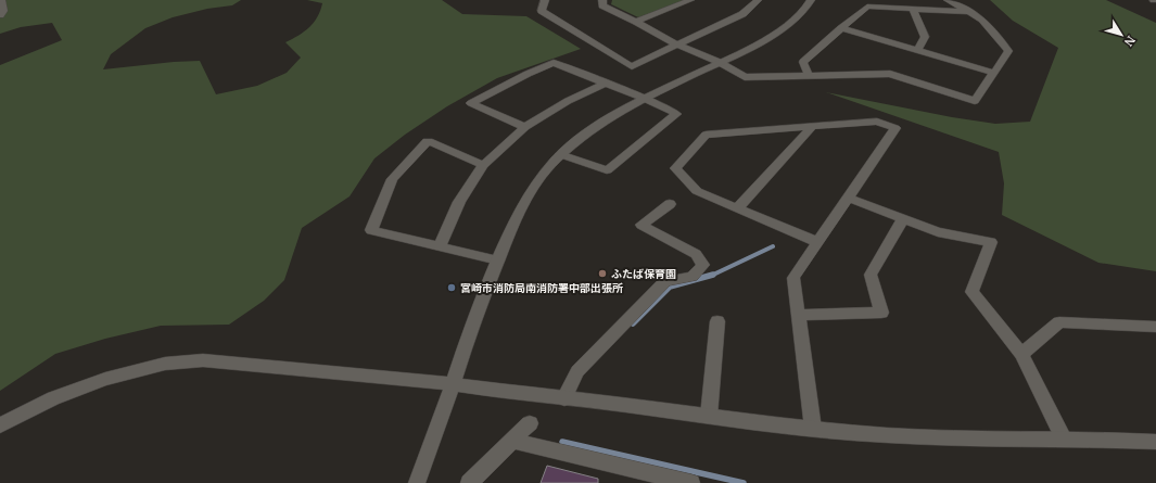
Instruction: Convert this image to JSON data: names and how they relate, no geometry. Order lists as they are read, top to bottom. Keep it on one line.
{"places":["ふたば保育園","宮崎市消防局南消防署中部出張所"],"north":"bottom right"}
